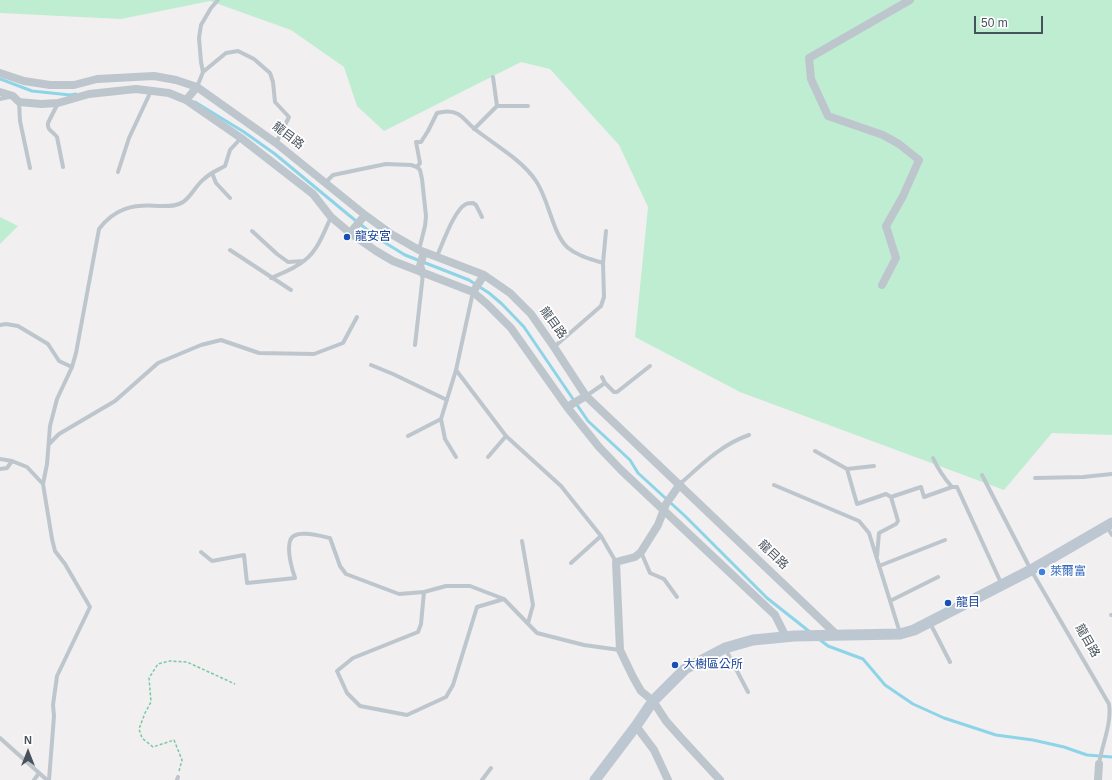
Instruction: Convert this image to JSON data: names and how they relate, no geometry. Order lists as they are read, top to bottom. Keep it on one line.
{"streets":{"street":["龍目路"]},"places":["龍安宮","萊爾富","龍目","大樹區公所"],"scale_bar":"50 m","north":"top"}
